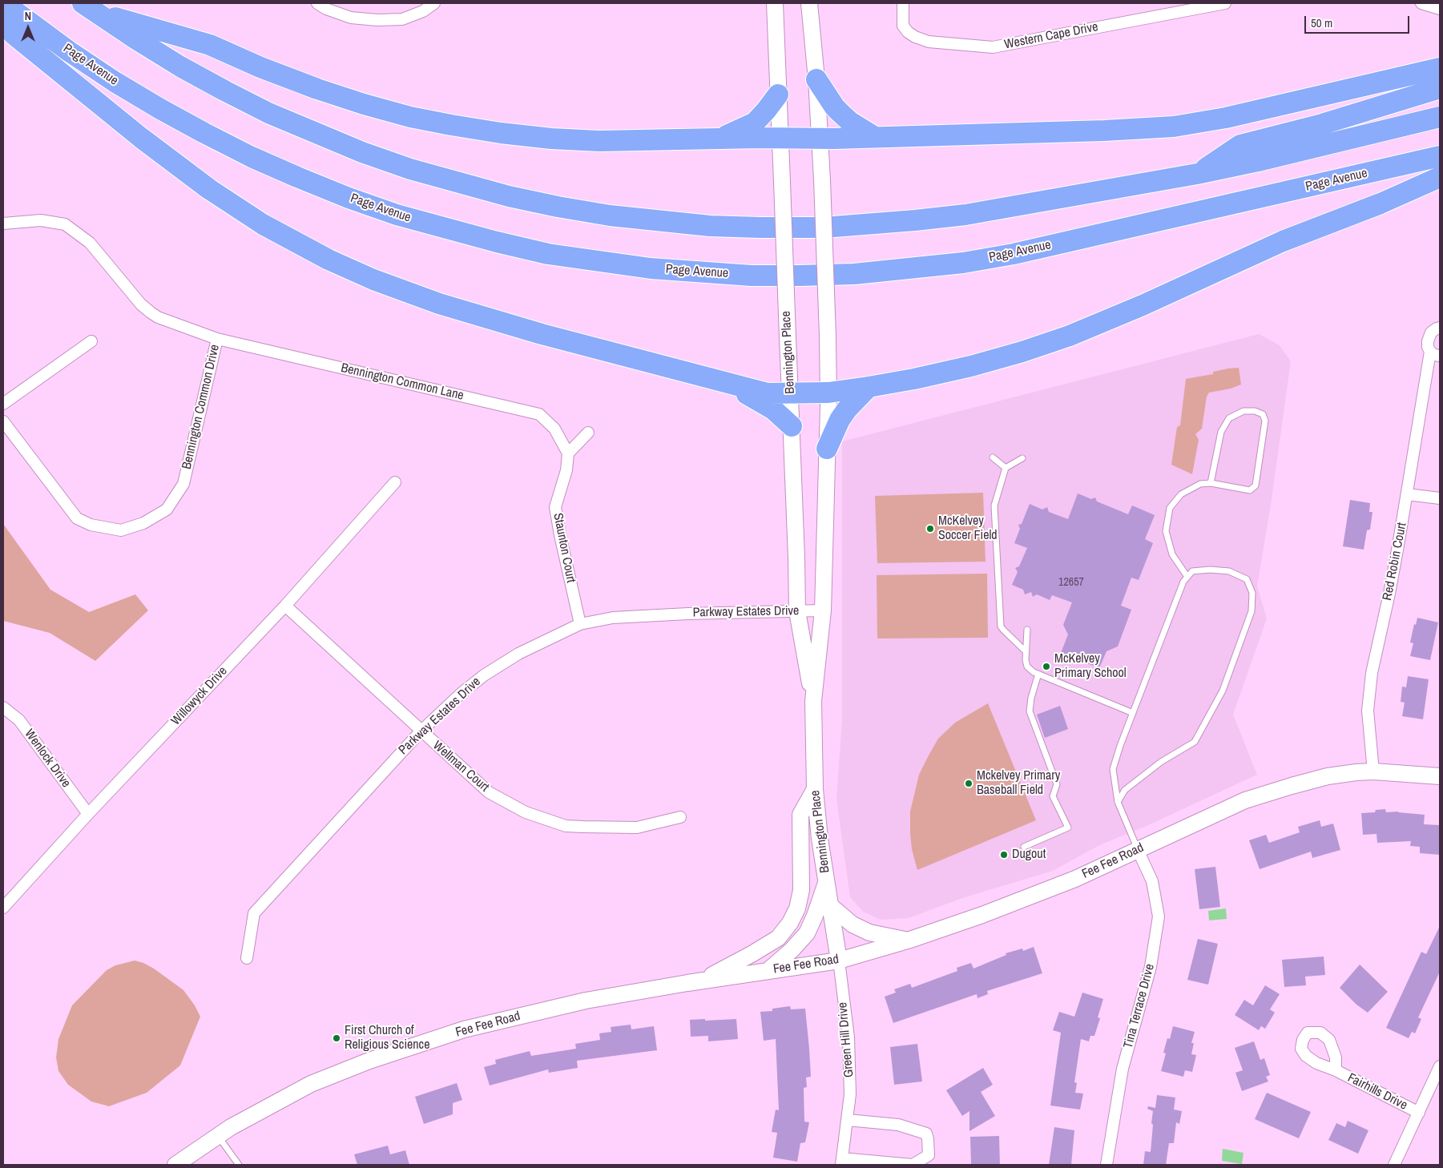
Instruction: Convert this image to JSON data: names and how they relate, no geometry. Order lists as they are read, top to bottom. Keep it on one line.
{"streets":{"highway":["Page Avenue"],"main road":["Bennington Place","Fee Fee Road"],"street":["Western Cape Drive","Bennington Common Lane","Bennington Common Drive","Staunton Court","Red Robin Court","Parkway Estates Drive","Willowyck Drive","Wenlock Drive","Wellman Court","Tina Terrace Drive","Green Hill Drive","Fairhills Drive"]},"crossings":[["Bennington Place","Parkway Estates Drive"],["Bennington Place","Fee Fee Road"],["Bennington Place","Green Hill Drive"],["Bennington Common Lane","Bennington Common Drive"],["Bennington Common Lane","Staunton Court"],["Staunton Court","Parkway Estates Drive"],["Red Robin Court","Fee Fee Road"],["Parkway Estates Drive","Wellman Court"],["Willowyck Drive","Wenlock Drive"],["Willowyck Drive","Wellman Court"],["Fee Fee Road","Tina Terrace Drive"],["Fee Fee Road","Green Hill Drive"]],"places":["McKelvey Soccer Field","McKelvey Primary School","Mckelvey Primary Baseball Field","Dugout","First Church of Religious Science"],"house_numbers":["12657"],"scale_bar":"50 m","north":"top"}
